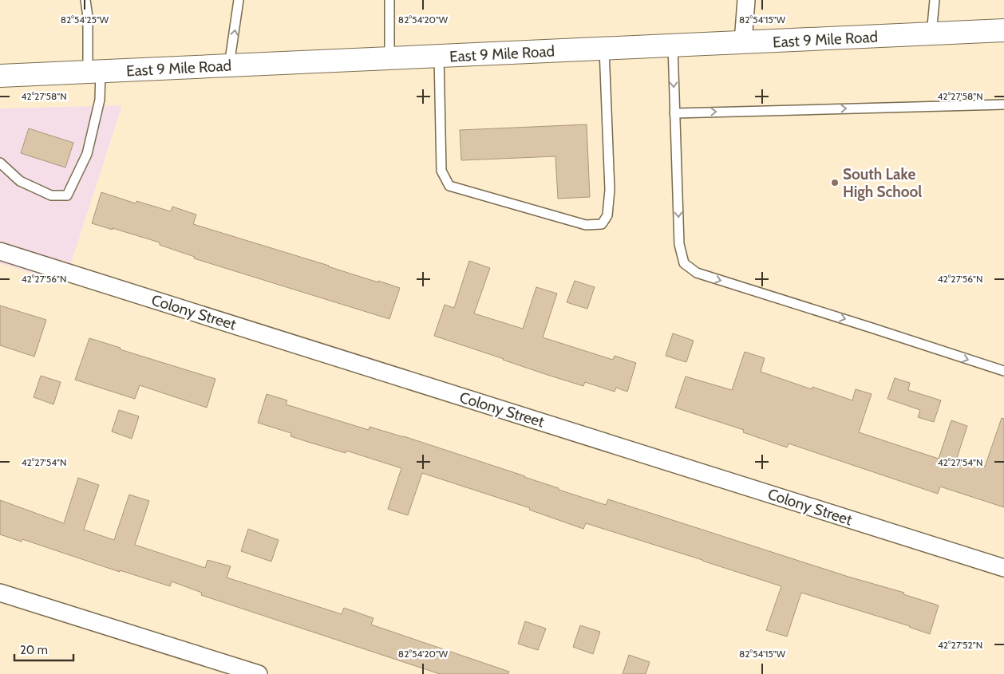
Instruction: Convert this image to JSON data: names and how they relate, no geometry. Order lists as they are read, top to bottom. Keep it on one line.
{"streets":{"main road":["East 9 Mile Road"],"street":["Colony Street"]},"places":["South Lake High School"],"scale_bar":"20 m","coordinates":["82°54'25\"W","82°54'20\"W","82°54'15\"W","42°27'58\"N","42°27'56\"N","42°27'54\"N","42°27'52\"N"]}
